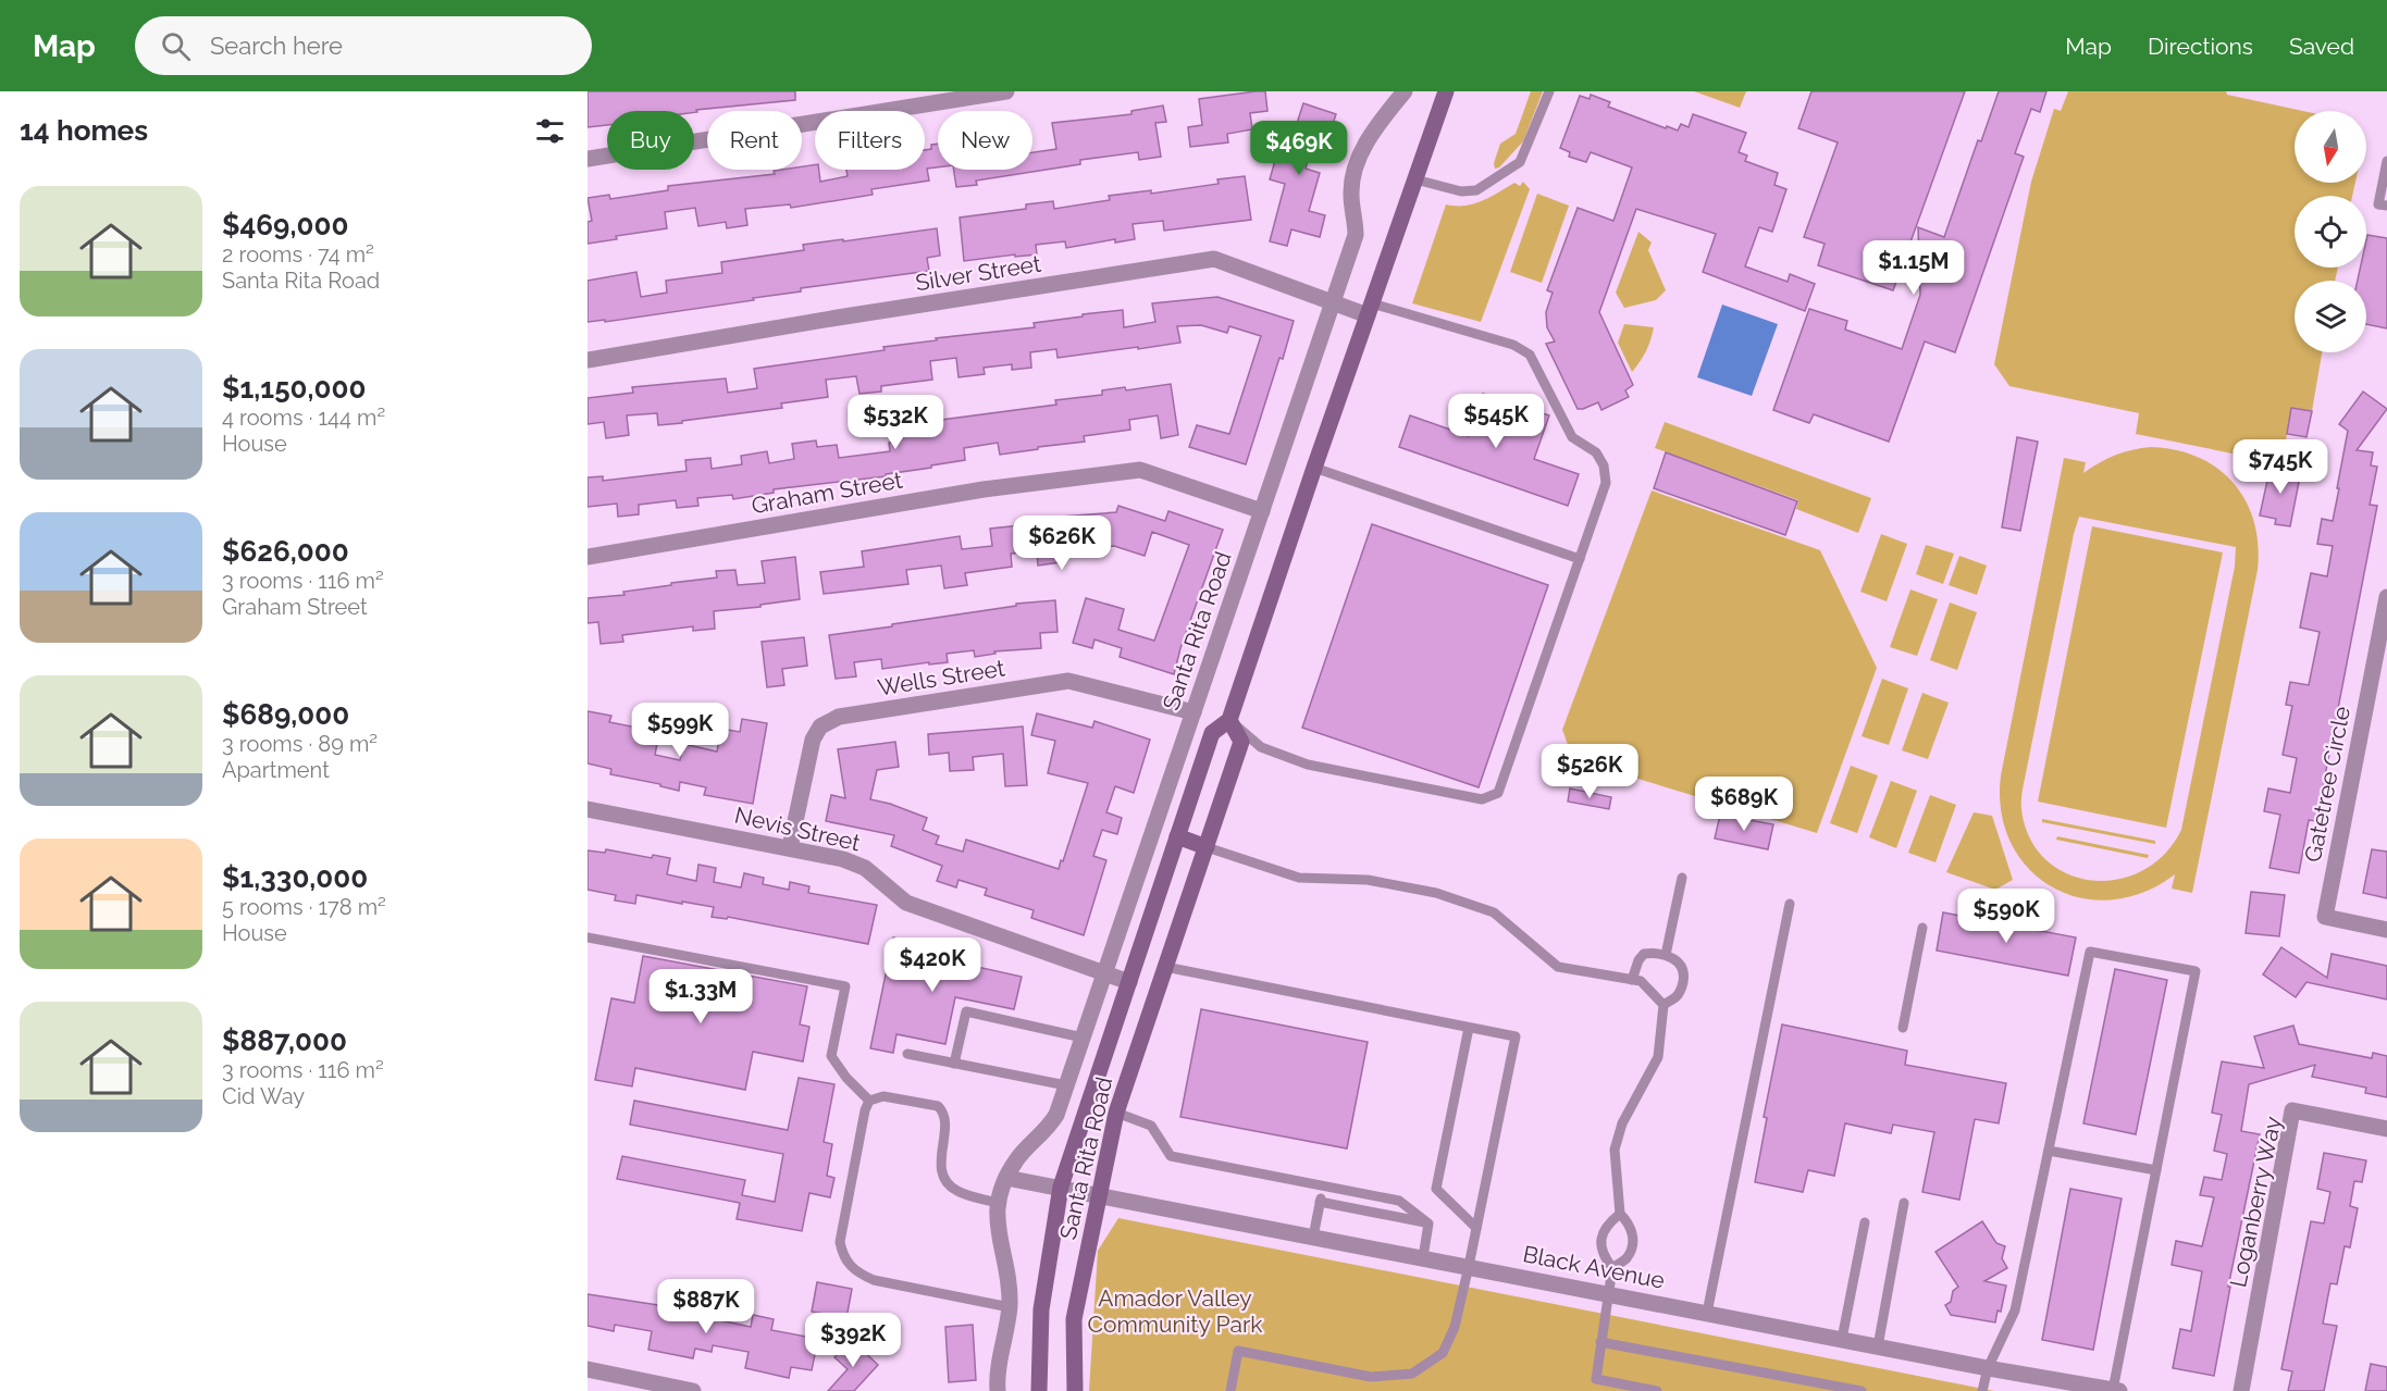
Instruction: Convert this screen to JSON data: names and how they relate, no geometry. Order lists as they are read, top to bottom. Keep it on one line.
{"streets":{"main road":["Santa Rita Road"],"street":["Silver Street","Graham Street","Wells Street","Gatetree Circle","Nevis Street","Loganberry Way","Black Avenue"]},"crossings":[["Silver Street","Santa Rita Road"],["Graham Street","Santa Rita Road"],["Santa Rita Road","Wells Street"],["Santa Rita Road","Nevis Street"],["Santa Rita Road","Black Avenue"],["Wells Street","Nevis Street"]],"parks":["Amador Valley Community Park"],"north":"bottom","page":{"header":"Map","search":"Search here","nav":["Map","Directions","Saved"],"heading":"14 homes","chip":["Buy","Rent","Filters","New"],"price":["$469K","$1.15M","$545K","$532K","$745K","$626K","$599K","$526K","$689K","$590K","$420K","$1.33M","$887K","$392K"],"list":[{"name":"$469,000","note":"2 rooms · 74 m² · Santa Rita Road"},{"name":"$1,150,000","note":"4 rooms · 144 m² · House"},{"name":"$626,000","note":"3 rooms · 116 m² · Graham Street"},{"name":"$689,000","note":"3 rooms · 89 m² · Apartment"},{"name":"$1,330,000","note":"5 rooms · 178 m² · House"},{"name":"$887,000","note":"3 rooms · 116 m² · Cid Way"}]}}
